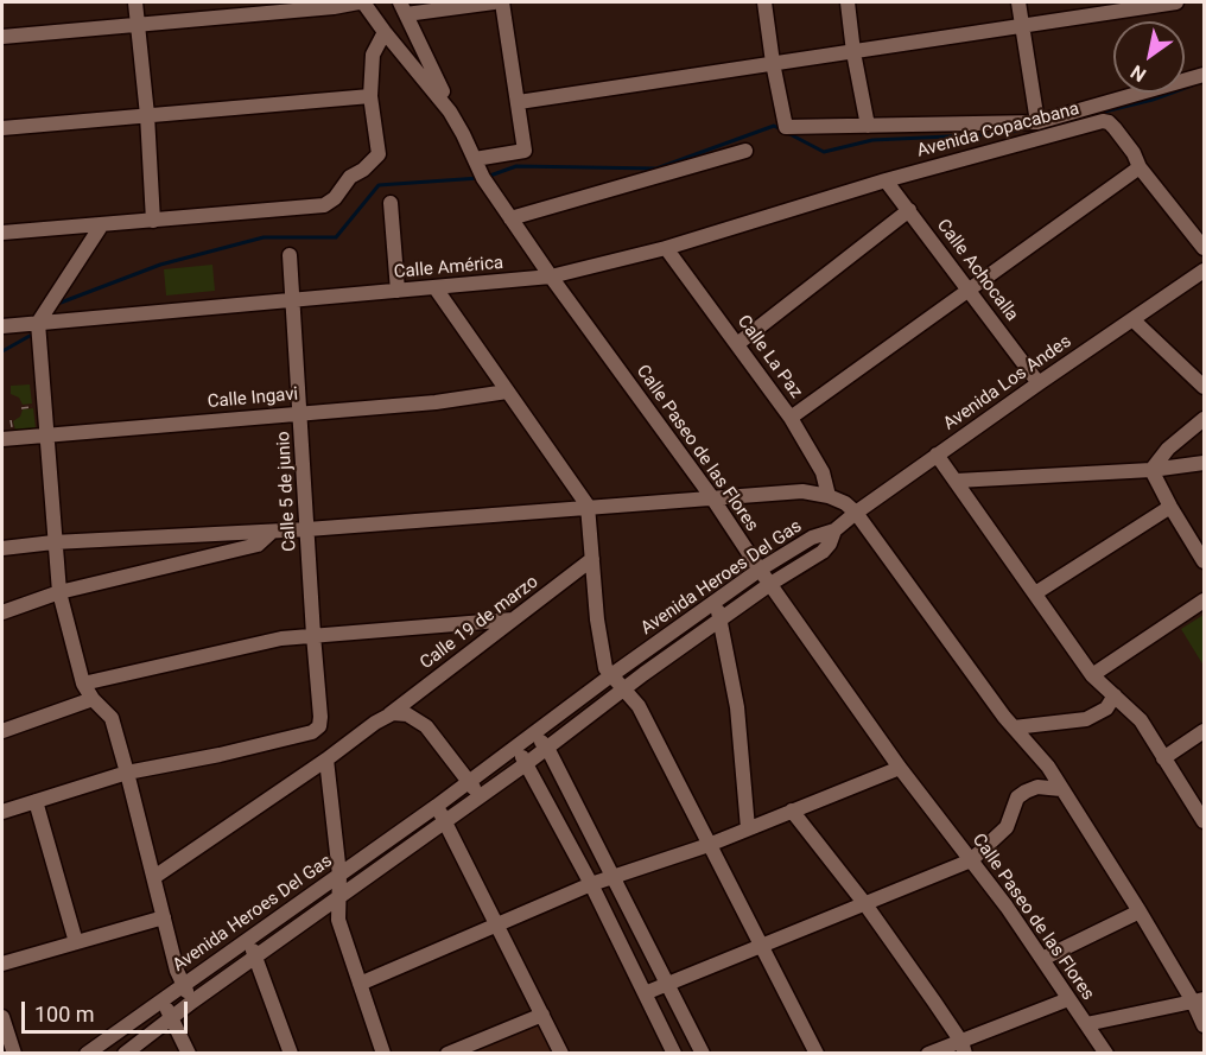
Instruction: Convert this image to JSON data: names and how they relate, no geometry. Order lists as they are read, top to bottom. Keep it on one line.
{"streets":{"street":["Avenida Copacabana","Calle América","Calle Achocalla","Calle La Paz","Avenida Los Andes","Calle Ingavi","Calle Paseo de las Flores","Calle 5 de junio","Avenida Heroes Del Gas","Calle 19 de marzo"]},"crossings":[["Avenida Copacabana","Calle América"],["Avenida Copacabana","Calle Achocalla"],["Calle América","Calle Achocalla"],["Calle América","Calle La Paz"],["Calle América","Calle Paseo de las Flores"],["Calle América","Calle 5 de junio"],["Calle Achocalla","Avenida Los Andes"],["Avenida Los Andes","Avenida Heroes Del Gas"],["Calle Ingavi","Calle 5 de junio"],["Calle Paseo de las Flores","Avenida Heroes Del Gas"]],"scale_bar":"100 m","north":"bottom left"}
